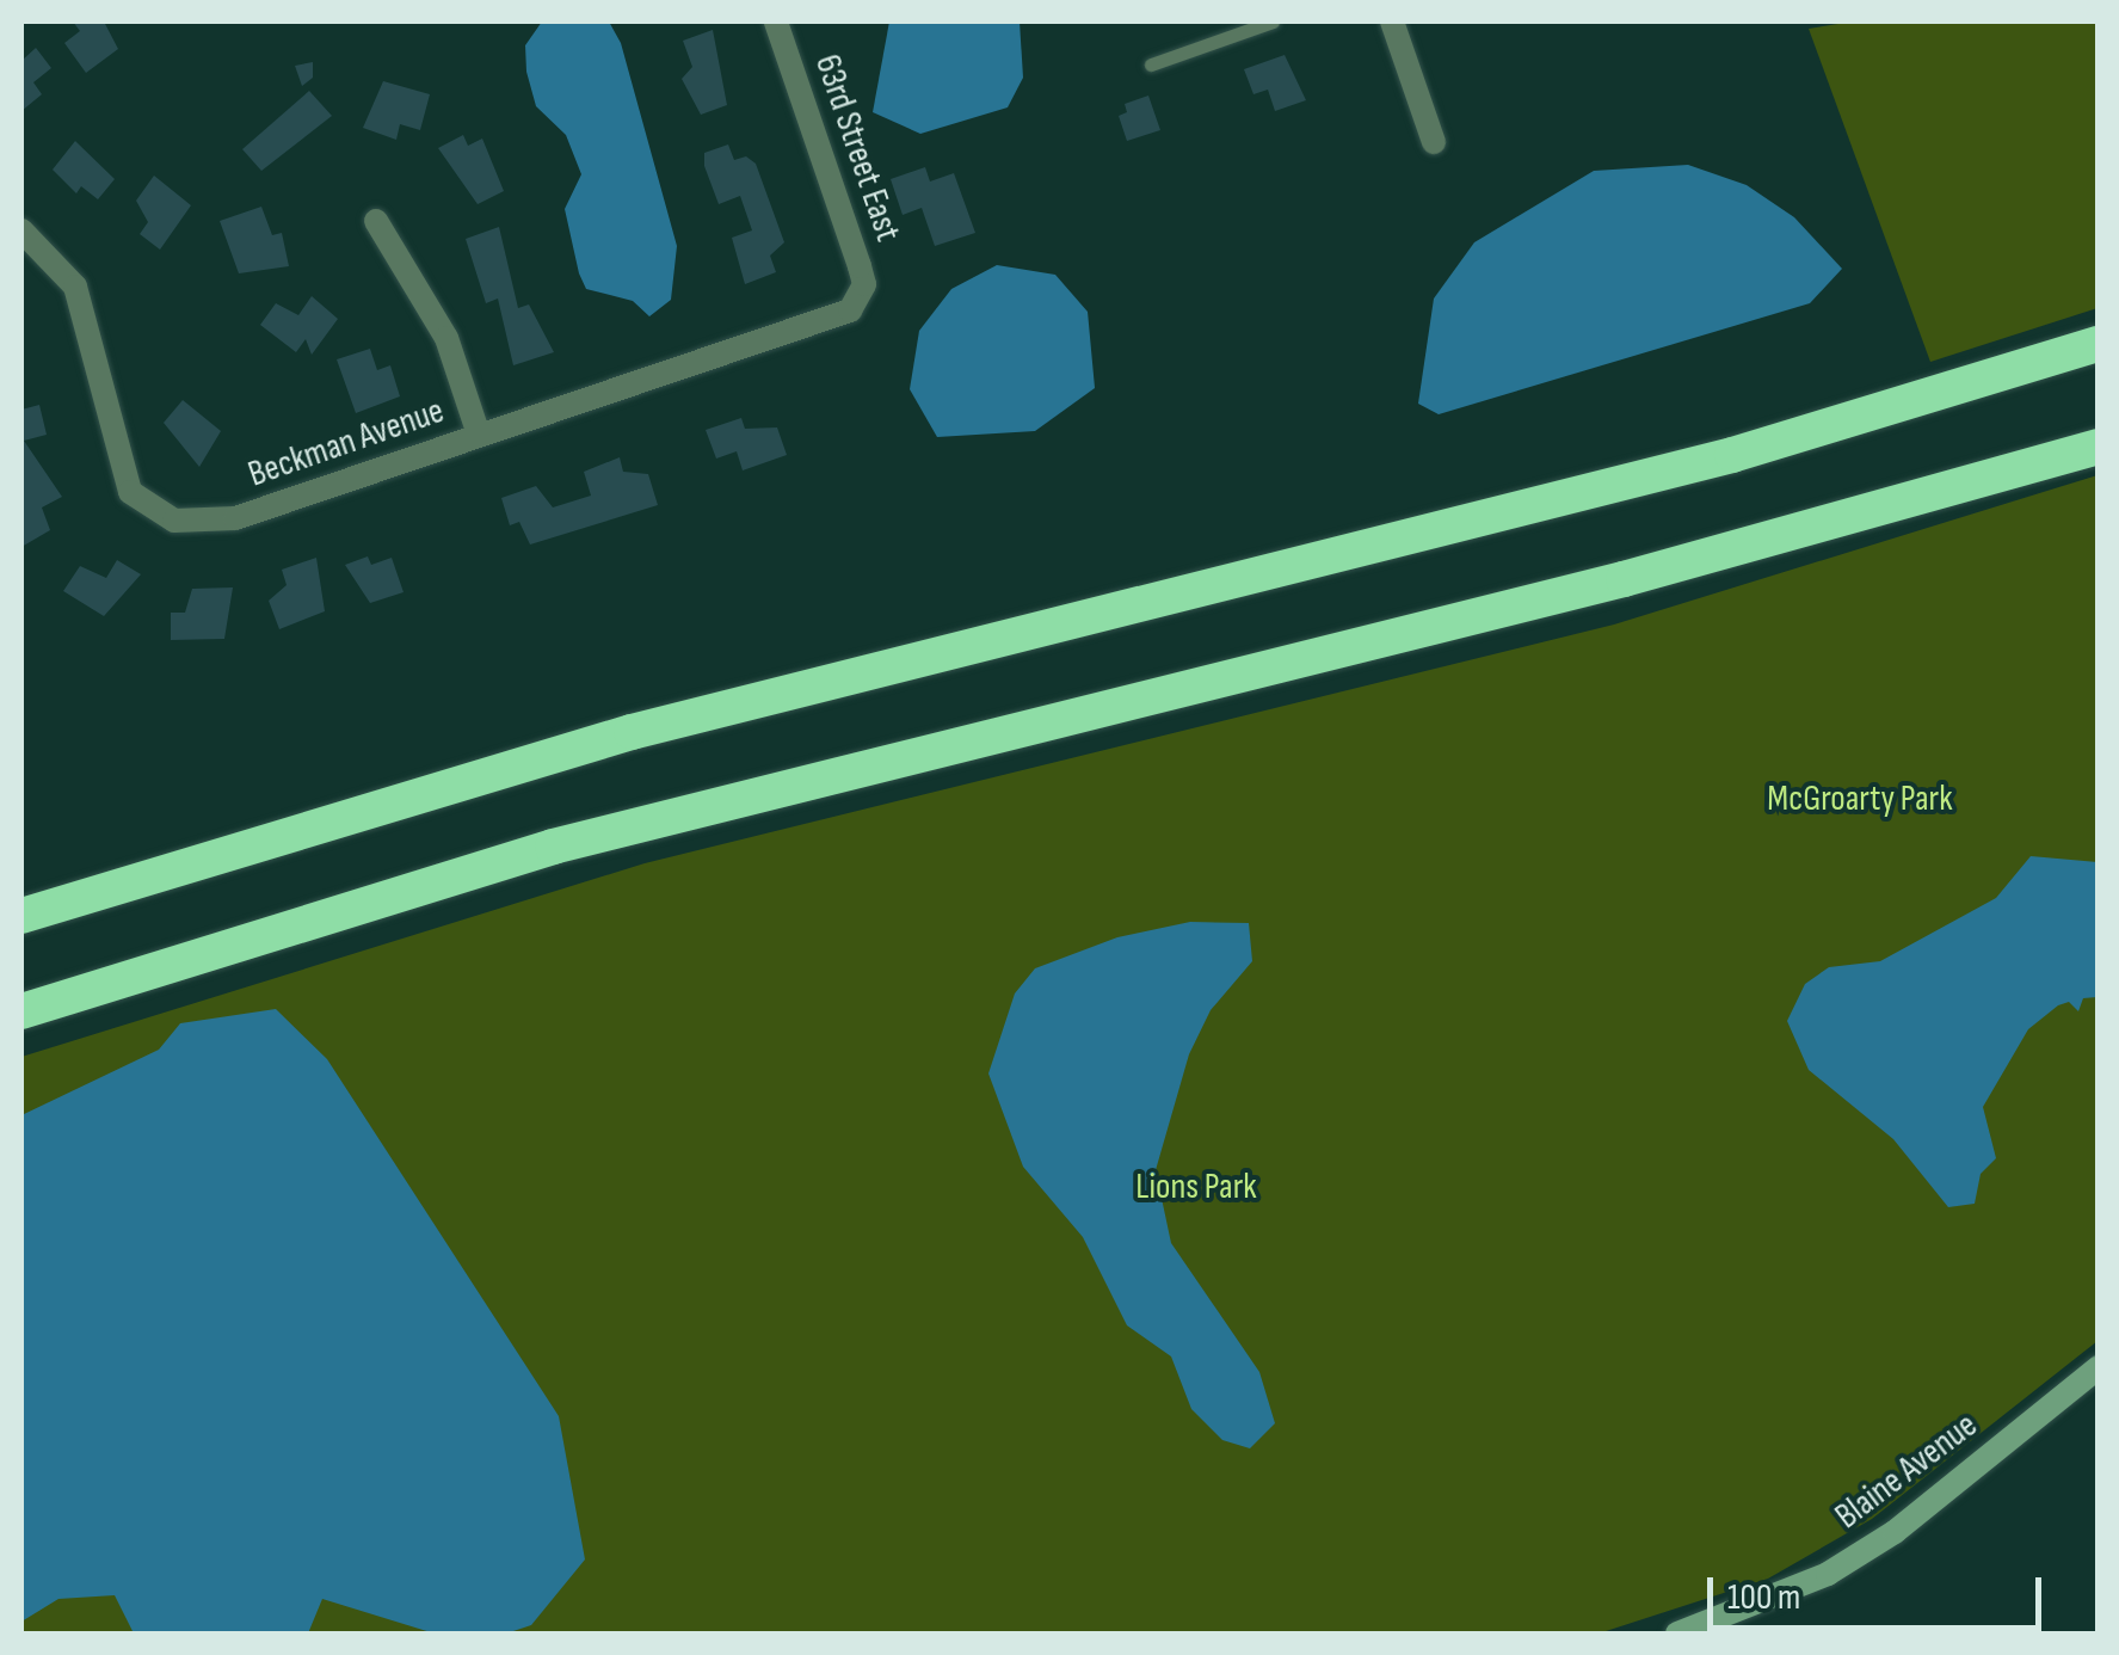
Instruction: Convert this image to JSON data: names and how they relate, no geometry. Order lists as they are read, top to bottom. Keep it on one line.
{"streets":{"street":["63rd Street East","Beckman Avenue","Blaine Avenue"]},"crossings":[["63rd Street East","Beckman Avenue"]],"parks":["McGroarty Park","Lions Park"],"scale_bar":"100 m"}
